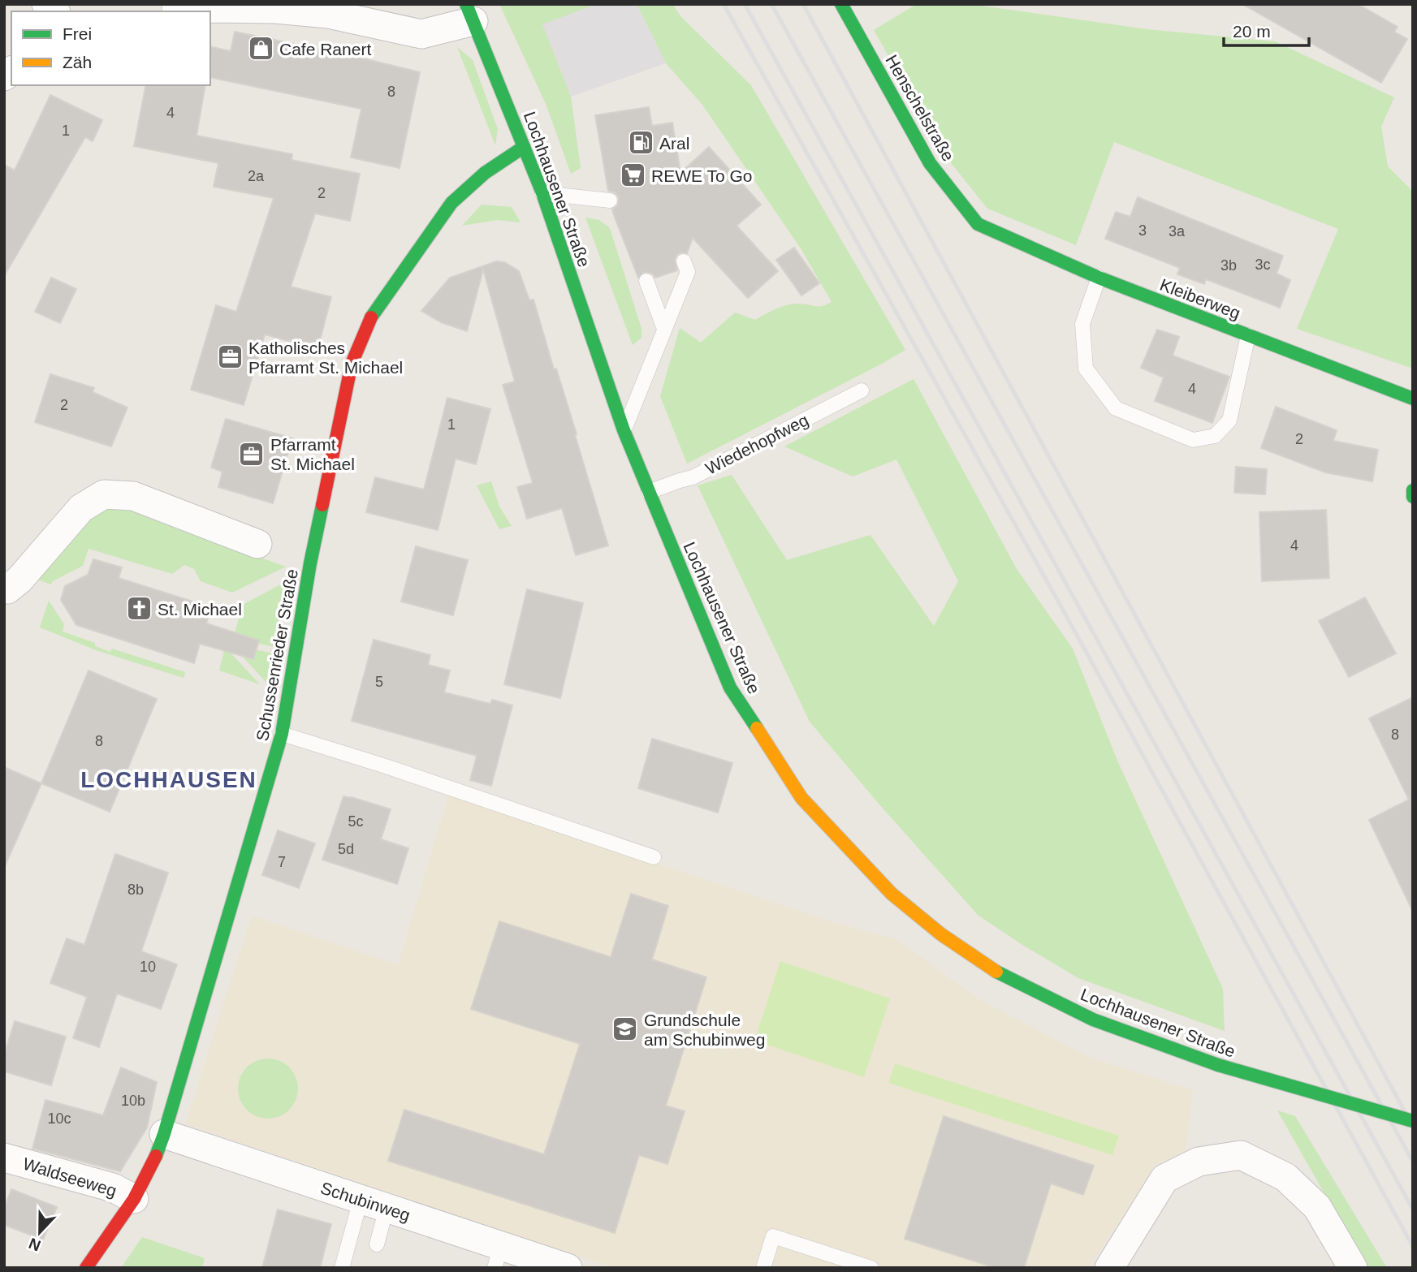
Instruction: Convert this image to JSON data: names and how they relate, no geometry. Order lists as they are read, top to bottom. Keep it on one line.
{"streets":{"main road":["Henschelstraße","Lochhausener Straße","Kleiberweg","Schussenrieder Straße"],"street":["Waldseeweg","Schubinweg"],"lane":["Wiedehopfweg"]},"crossings":[["Henschelstraße","Kleiberweg"],["Lochhausener Straße","Wiedehopfweg"],["Lochhausener Straße","Schussenrieder Straße"],["Schussenrieder Straße","Waldseeweg"],["Schussenrieder Straße","Schubinweg"]],"districts":["LOCHHAUSEN"],"places":{"shop":["Cafe Ranert"],"fuel station":["Aral"],"supermarket":["REWE To Go"],"office":["Katholisches Pfarramt St. Michael","Pfarramt St. Michael"],"church":["St. Michael"],"school or university":["Grundschule am Schubinweg"]},"house_numbers":["8","4","1","2a","2","3","3a","3c","3b","4","2","1","2","4","5","8","8","5c","5d","7","8b","10","10b","10c"],"legend":["Frei","Zäh"],"scale_bar":"20 m","north":"bottom"}
